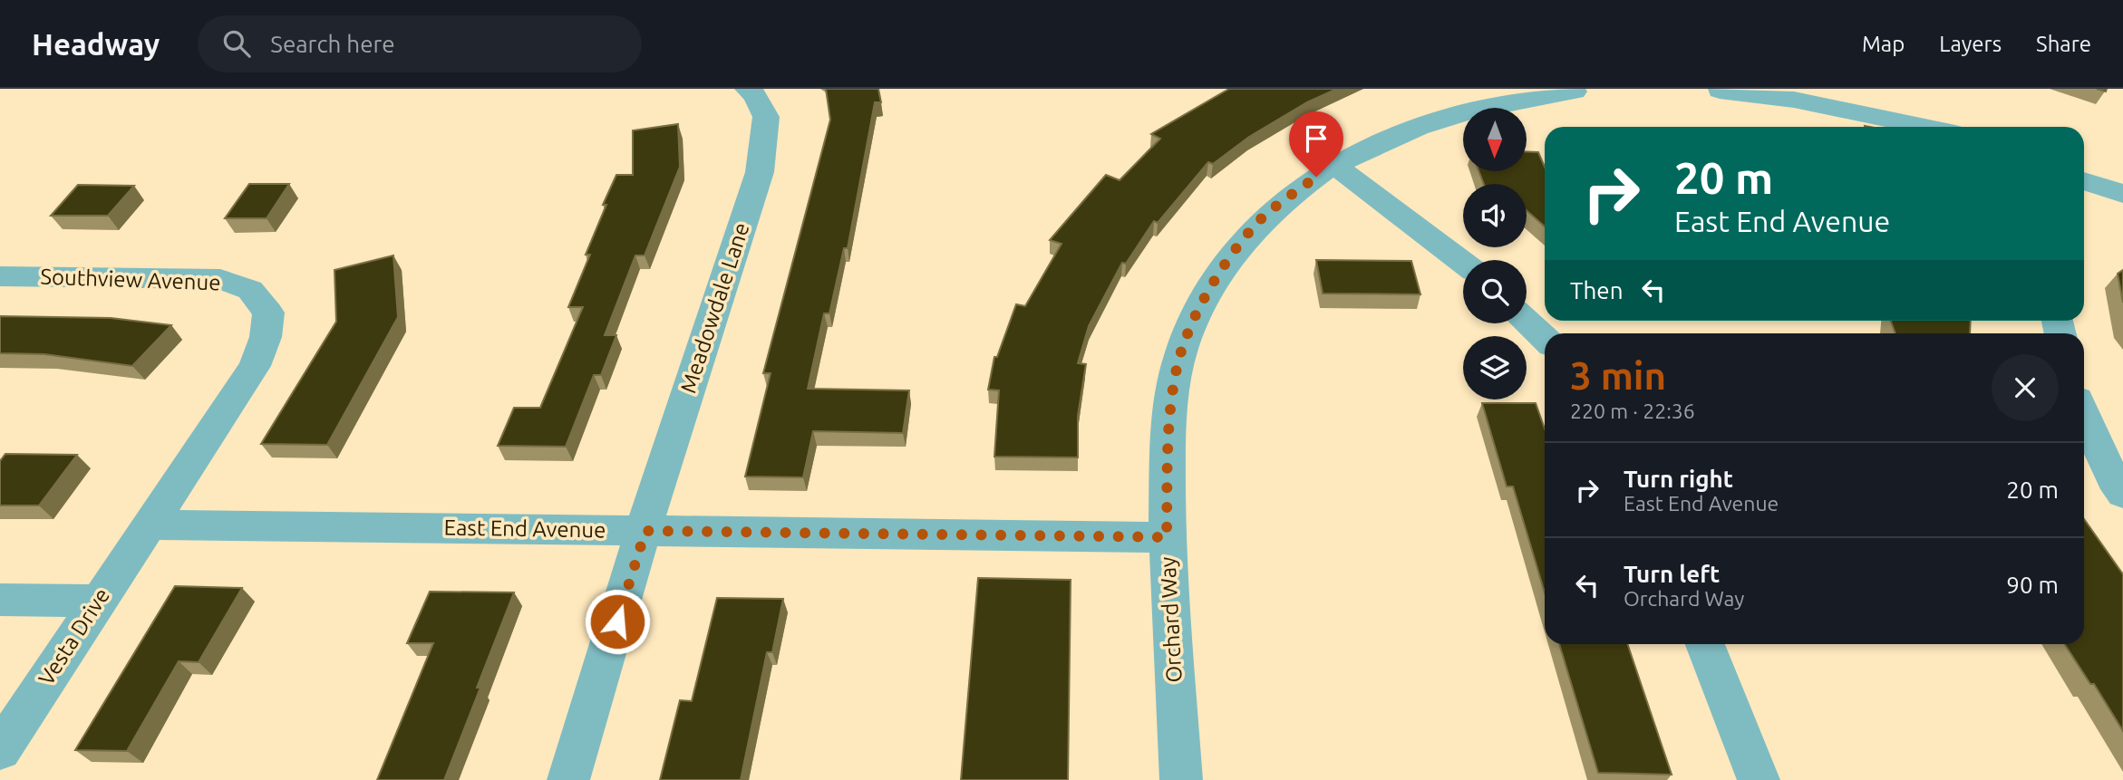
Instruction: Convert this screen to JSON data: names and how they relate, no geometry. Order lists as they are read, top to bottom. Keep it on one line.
{"streets":{"street":["Southview Avenue","Meadowdale Lane","East End Avenue","Orchard Way","Vesta Drive"]},"crossings":[["Southview Avenue","East End Avenue"],["Southview Avenue","Vesta Drive"],["Meadowdale Lane","East End Avenue"],["East End Avenue","Orchard Way"],["East End Avenue","Vesta Drive"]],"north":"bottom","page":{"header":"Headway","search":"Search here","nav":["Map","Layers","Share"],"turn":["20 m","East End Avenue"],"then":"Then","heading":["3 min","220 m · 22:36"],"list":[{"name":"Turn right","note":"East End Avenue","value":"20 m"},{"name":"Turn left","note":"Orchard Way","value":"90 m"}]}}
